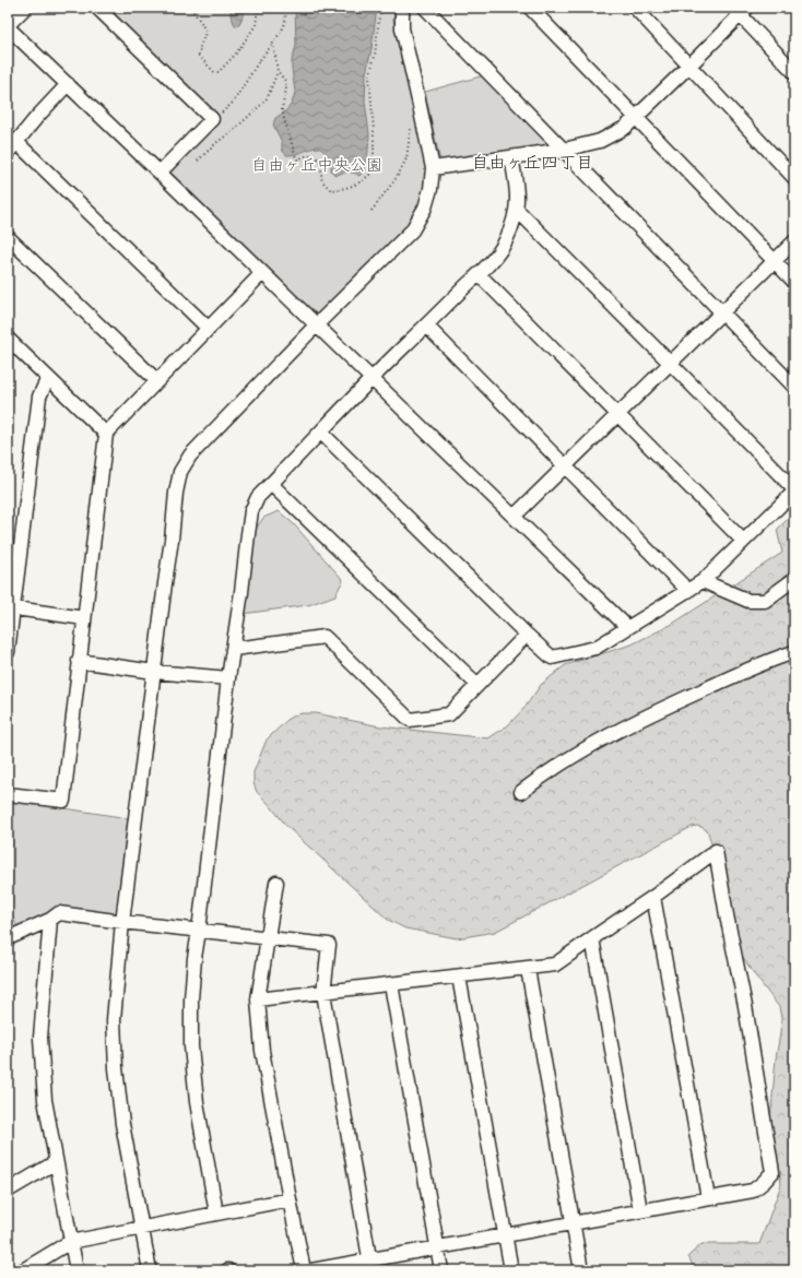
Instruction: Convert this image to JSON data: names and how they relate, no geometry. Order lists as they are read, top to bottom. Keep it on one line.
{"districts":["自由ヶ丘四丁目"],"parks":["自由ヶ丘中央公園"]}
